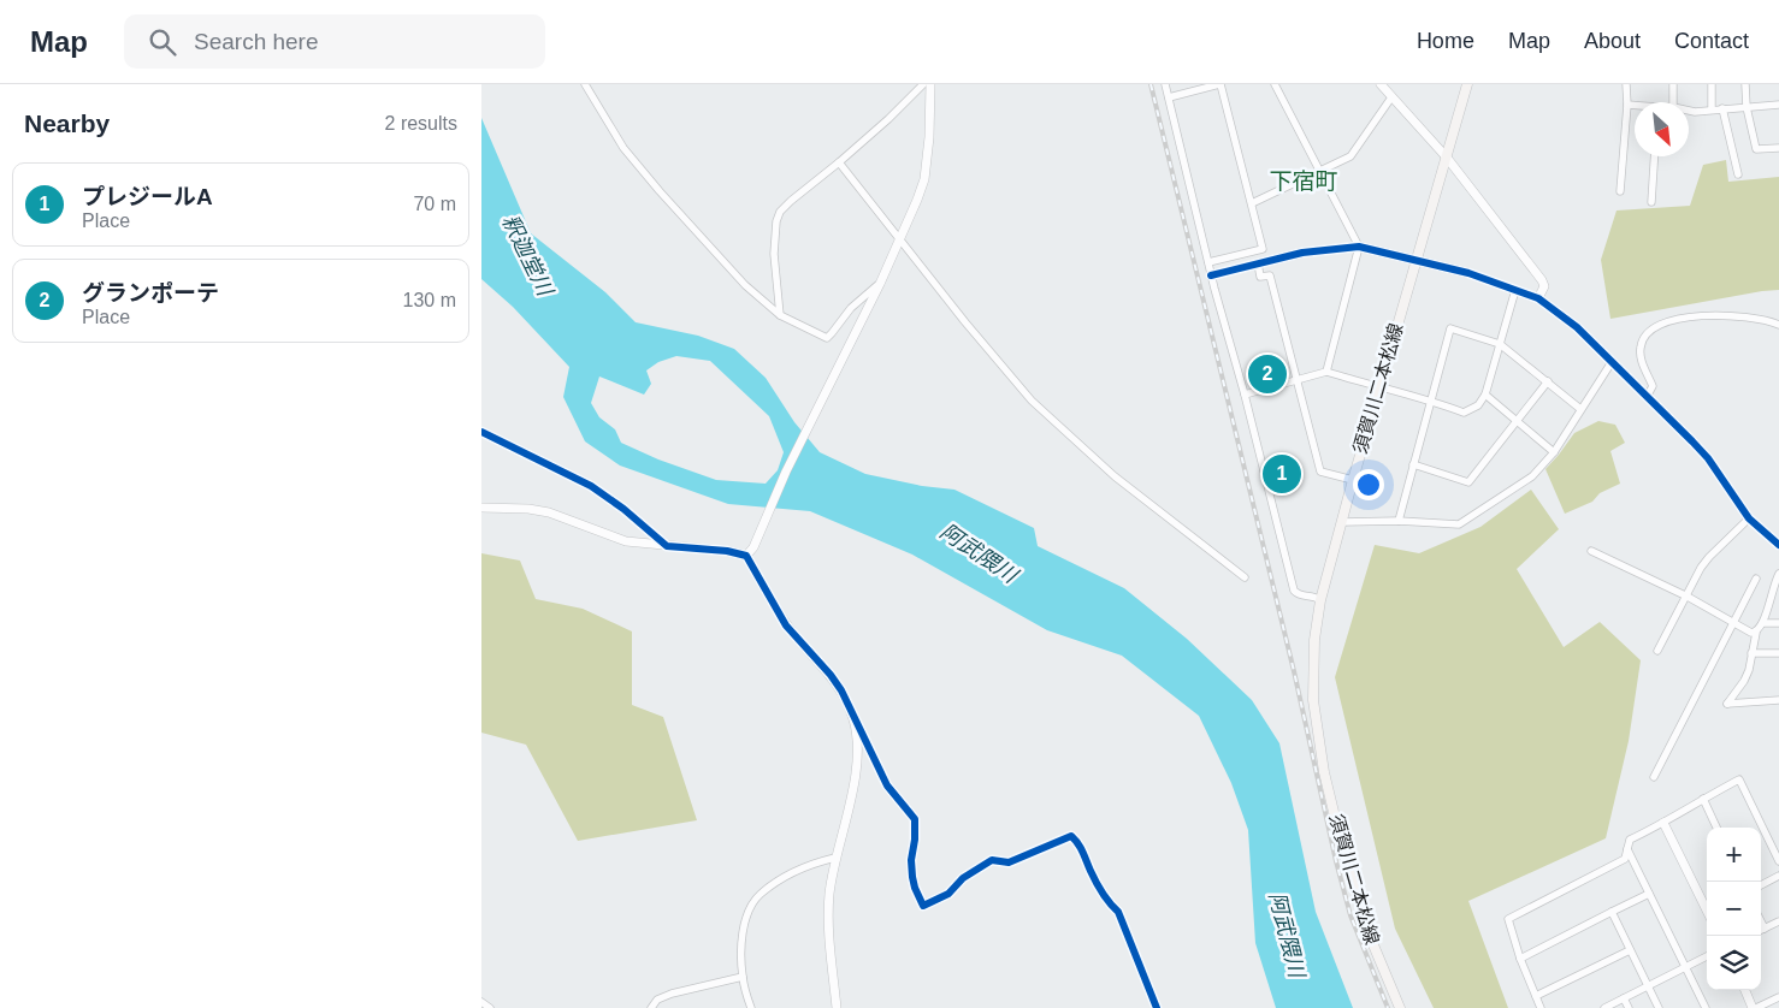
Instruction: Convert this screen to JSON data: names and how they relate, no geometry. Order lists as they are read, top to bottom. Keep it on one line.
{"streets":{"main road":["須賀川二本松線"]},"districts":["下宿町"],"water":["釈迦堂川","阿武隈川"],"north":"bottom right","page":{"header":"Map","search":"Search here","nav":["Home","Map","About","Contact"],"heading":["Nearby","2 results"],"list":[{"mark":"1","name":"プレジールA","note":"Place","value":"70 m"},{"mark":"2","name":"グランポーテ","note":"Place","value":"130 m"}],"pins":["2","1"],"map_buttons":["+","−"]}}
